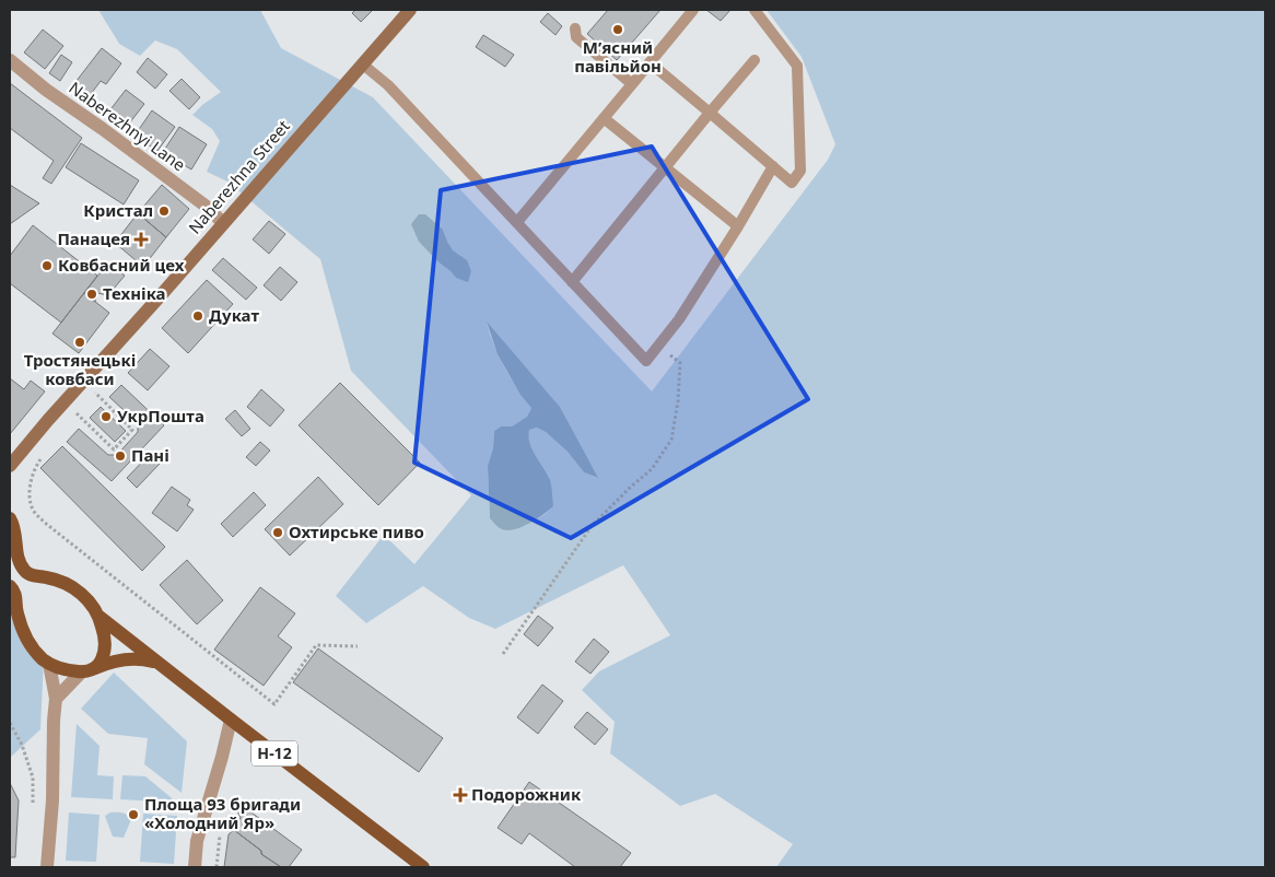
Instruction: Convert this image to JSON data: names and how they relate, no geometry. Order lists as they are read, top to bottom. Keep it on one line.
{"streets":{"main road":["Naberezhna Street","Н-12"],"street":["Naberezhnyi Lane"]},"crossings":[["Naberezhnyi Lane","Naberezhna Street"]],"places":{"other":["М’ясний павільйон","Кристал","Ковбасний цех","Техніка","Дукат","Тростянецькі ковбаси","УкрПошта","Пані","Охтирське пиво","Площа 93 бригади «Холодний Яр»"],"health":["Панацея","Подорожник"]}}
